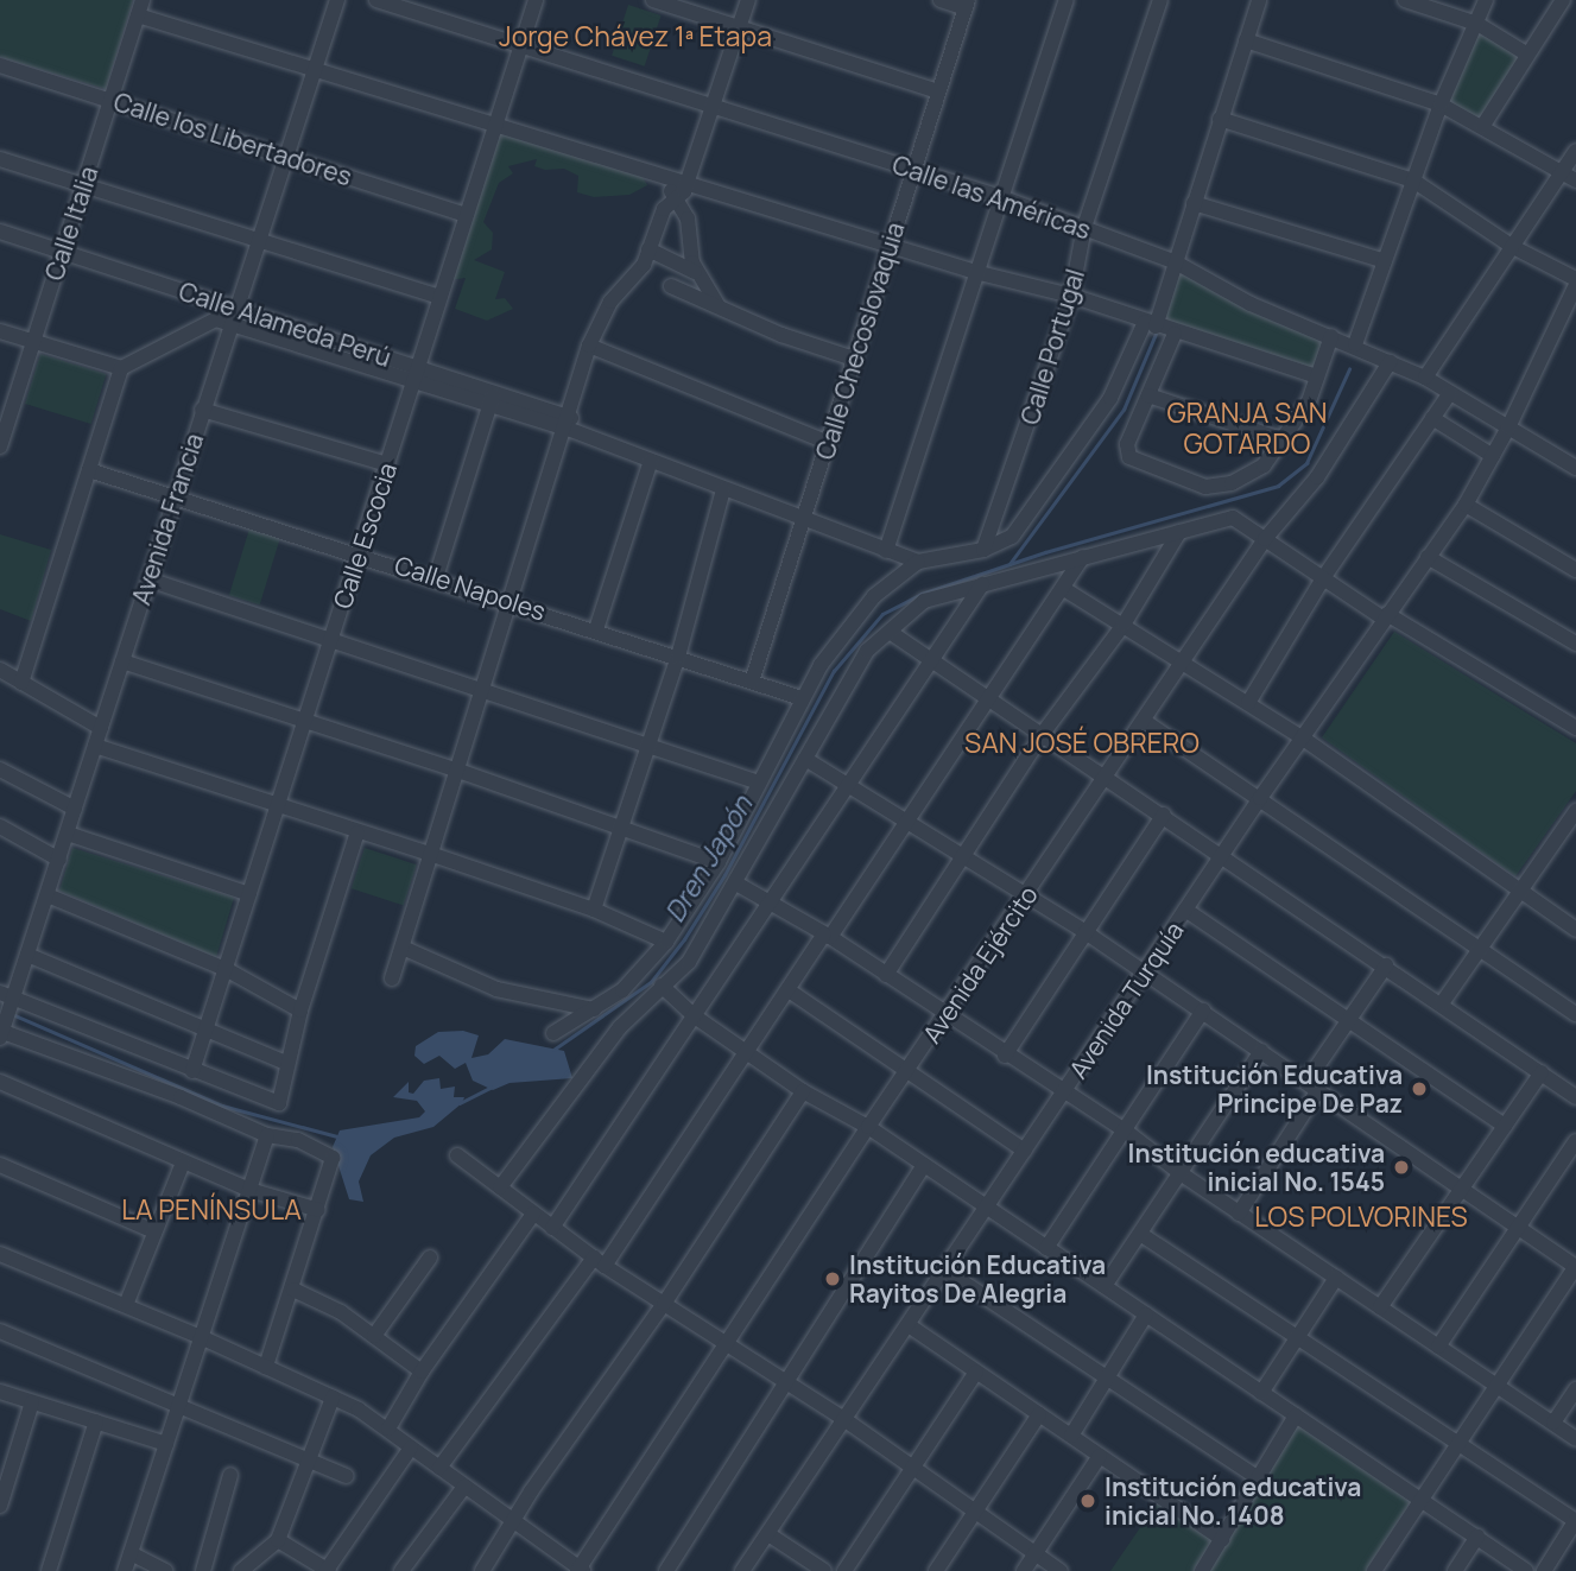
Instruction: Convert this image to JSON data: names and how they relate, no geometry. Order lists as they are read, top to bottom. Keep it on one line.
{"streets":{"street":["Calle los Libertadores","Calle las Américas","Calle Italia","Calle Alameda Perú","Calle Checoslovaquia","Calle Portugal","Avenida Francia","Calle Escocia","Calle Napoles","Avenida Ejército","Avenida Turquía"]},"crossings":[["Calle los Libertadores","Calle Italia"],["Calle los Libertadores","Avenida Francia"],["Calle los Libertadores","Calle Escocia"],["Calle las Américas","Calle Checoslovaquia"],["Calle las Américas","Calle Portugal"],["Calle las Américas","Calle Escocia"],["Calle las Américas","Avenida Ejército"],["Calle las Américas","Avenida Turquía"],["Calle Italia","Calle Alameda Perú"],["Calle Alameda Perú","Calle Checoslovaquia"],["Calle Alameda Perú","Avenida Francia"],["Calle Alameda Perú","Calle Escocia"],["Calle Checoslovaquia","Calle Napoles"],["Avenida Francia","Calle Napoles"],["Calle Escocia","Calle Napoles"]],"districts":["Jorge Chávez 1ª Etapa","GRANJA SAN GOTARDO","SAN JOSÉ OBRERO","LA PENÍNSULA","LOS POLVORINES"],"water":["Dren Japón"],"places":["Institución Educativa Principe De Paz","Institución educativa inicial No. 1545","Institución Educativa Rayitos De Alegria","Institución educativa inicial No. 1408"]}
